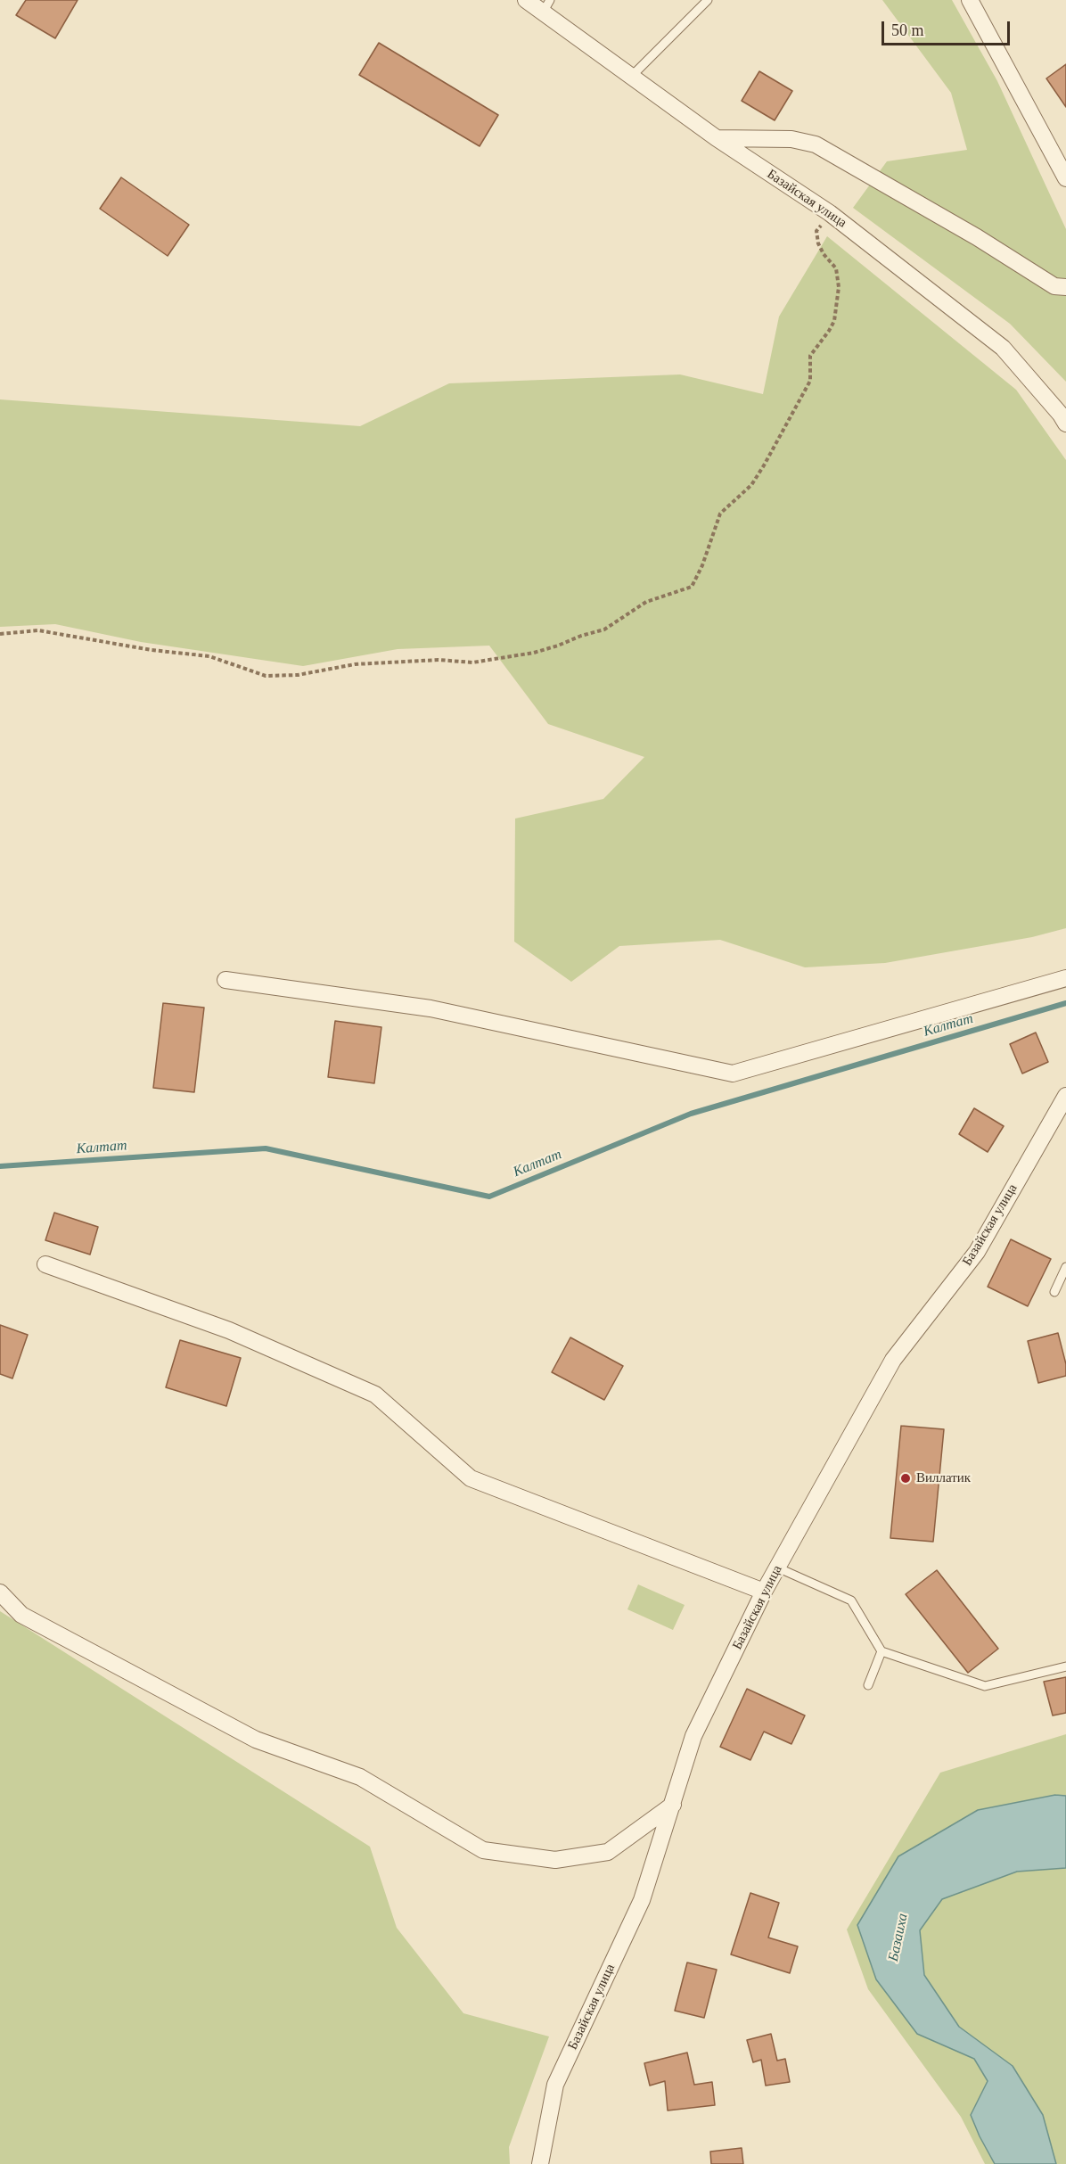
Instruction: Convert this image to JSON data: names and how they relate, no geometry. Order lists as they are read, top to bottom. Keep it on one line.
{"streets":{"street":["Базайская улица"]},"water":["Калтат","Базаиха"],"places":["Виллатик"],"scale_bar":"50 m"}
